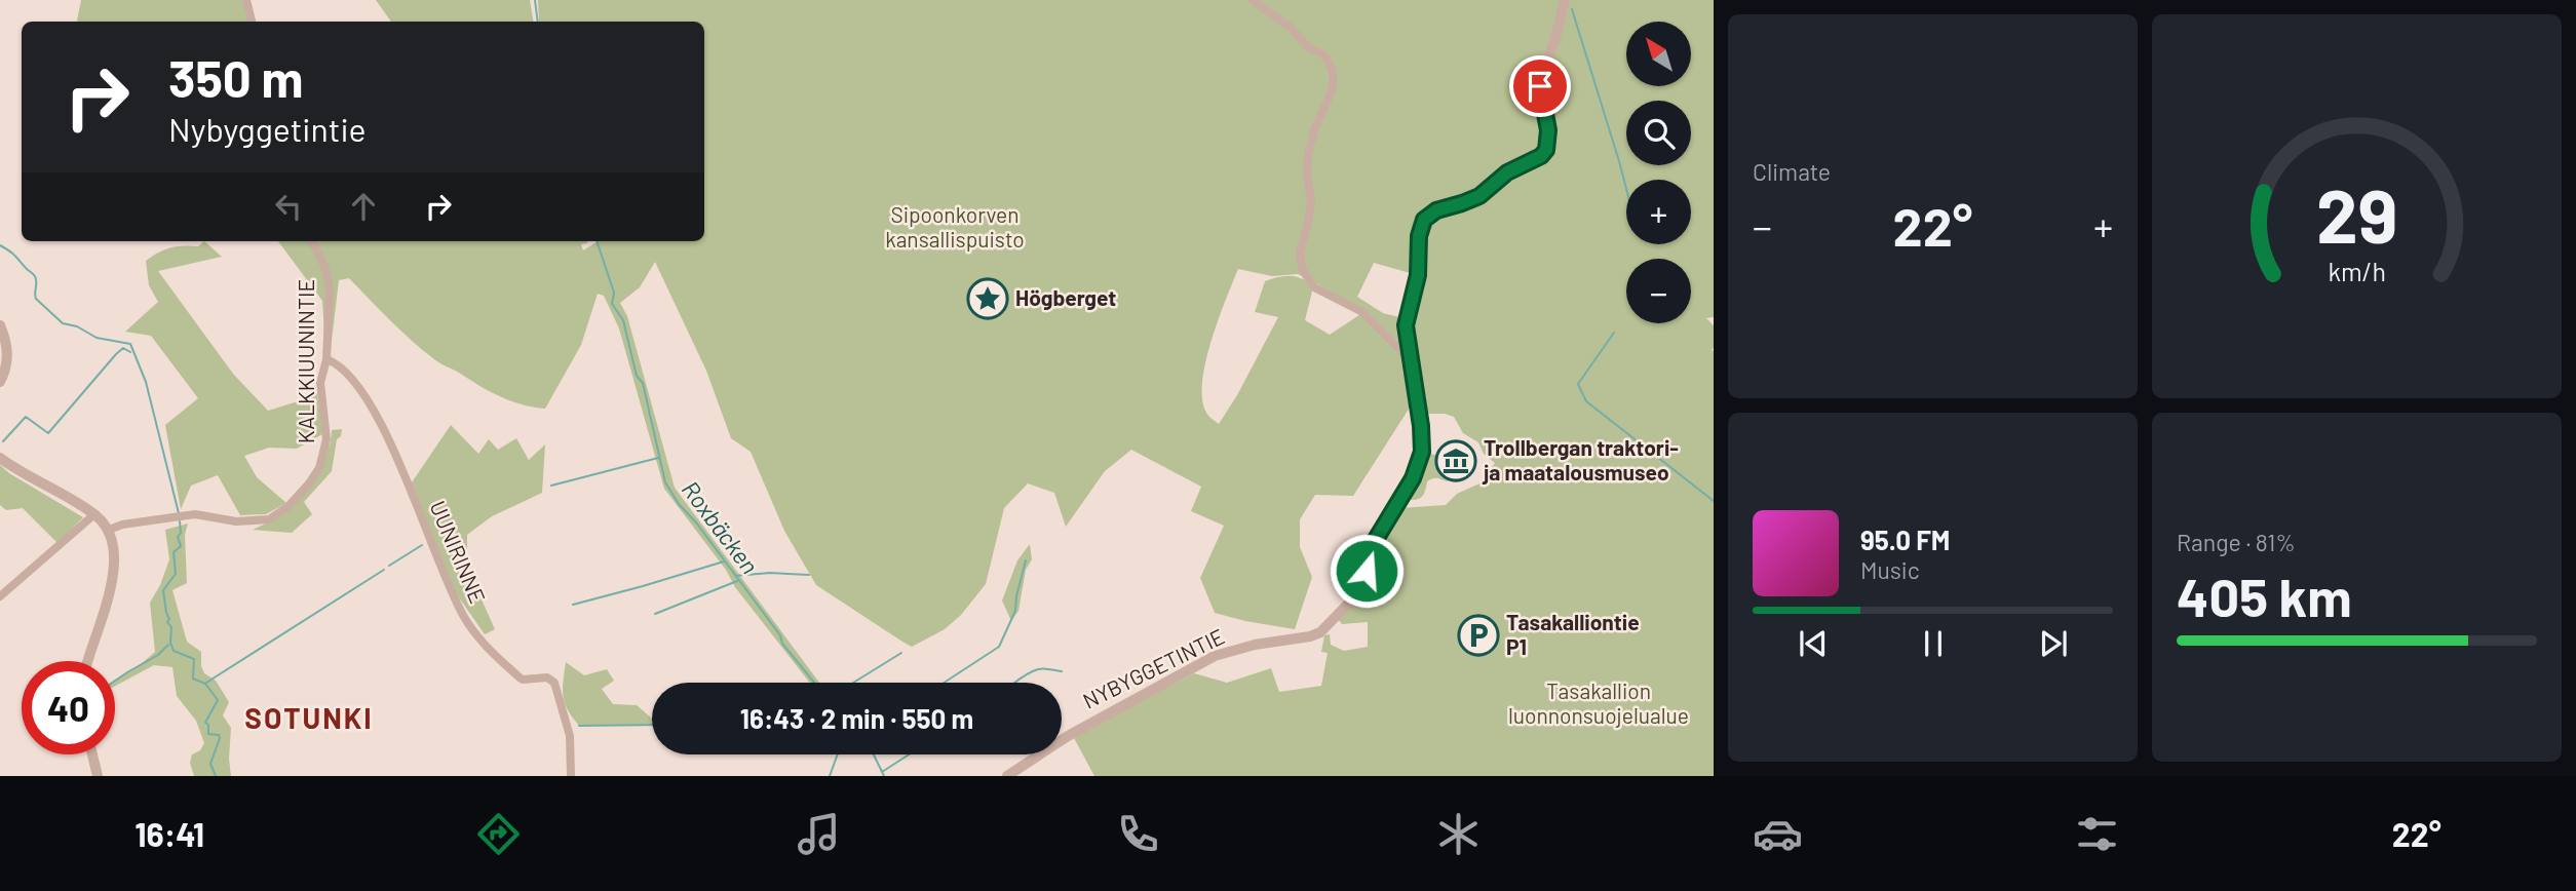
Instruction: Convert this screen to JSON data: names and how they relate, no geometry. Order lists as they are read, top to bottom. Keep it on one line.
{"streets":{"street":["KALKKIUUNINTIE","UUNIRINNE","NYBYGGETINTIE"]},"crossings":[["KALKKIUUNINTIE","UUNIRINNE"]],"districts":["SOTUNKI"],"water":["Roxbäcken"],"parks":["Sipoonkorven kansallispuisto","Tasakallion luonnonsuojelualue"],"places":{"place":["Högberget"],"museum":["Trollbergan traktori- ja maatalousmuseo"],"parking":["Tasakalliontie P1"]},"north":"top left","page":{"tile":["Climate",["Range · 81%","405 km"]],"map_buttons":["+","−"],"turn":["350 m","Nybyggetintie"],"heat":["−","22°","+"],"song":["95.0 FM","Music"],"limit":"40","trip":"16:43 · 2 min · 550 m","tabs":["16:41","22°"],"gauge":["29","km/h"]}}
